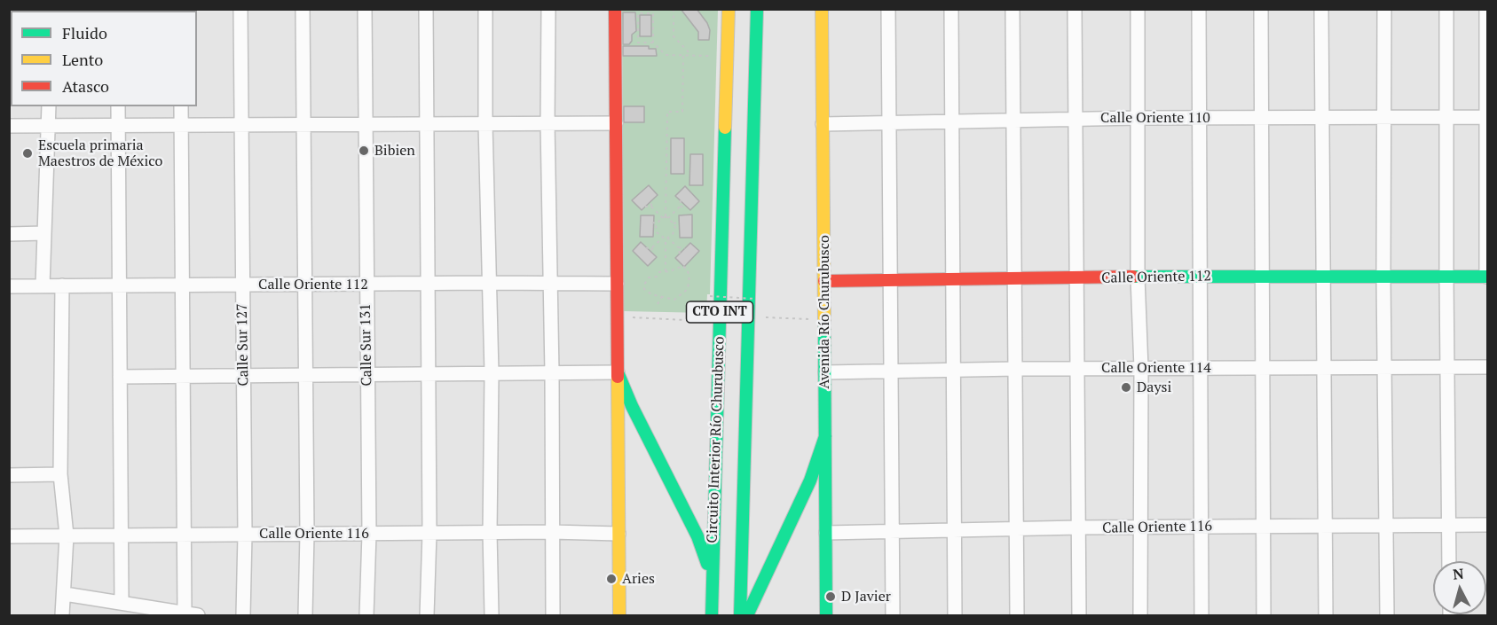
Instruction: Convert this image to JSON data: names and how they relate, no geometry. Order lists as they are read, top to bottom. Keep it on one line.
{"streets":{"main road":["Calle Oriente 112","CTO INT","Avenida Río Churubusco","Circuito Interior Río Churubusco"],"street":["Calle Oriente 110","Calle Sur 127","Calle Sur 131","Calle Oriente 114","Calle Oriente 116"]},"crossings":[["Calle Oriente 110","Avenida Río Churubusco"],["Calle Oriente 112","Avenida Río Churubusco"],["Calle Oriente 112","Calle Sur 127"],["Calle Oriente 112","Calle Sur 131"],["Avenida Río Churubusco","Calle Oriente 114"],["Avenida Río Churubusco","Calle Oriente 116"],["Calle Sur 127","Calle Oriente 116"],["Calle Sur 131","Calle Oriente 116"]],"places":["Bibien","Escuela primaria Maestros de México","Daysi","Aries","D Javier"],"legend":["Fluido","Lento","Atasco"],"north":"top"}
